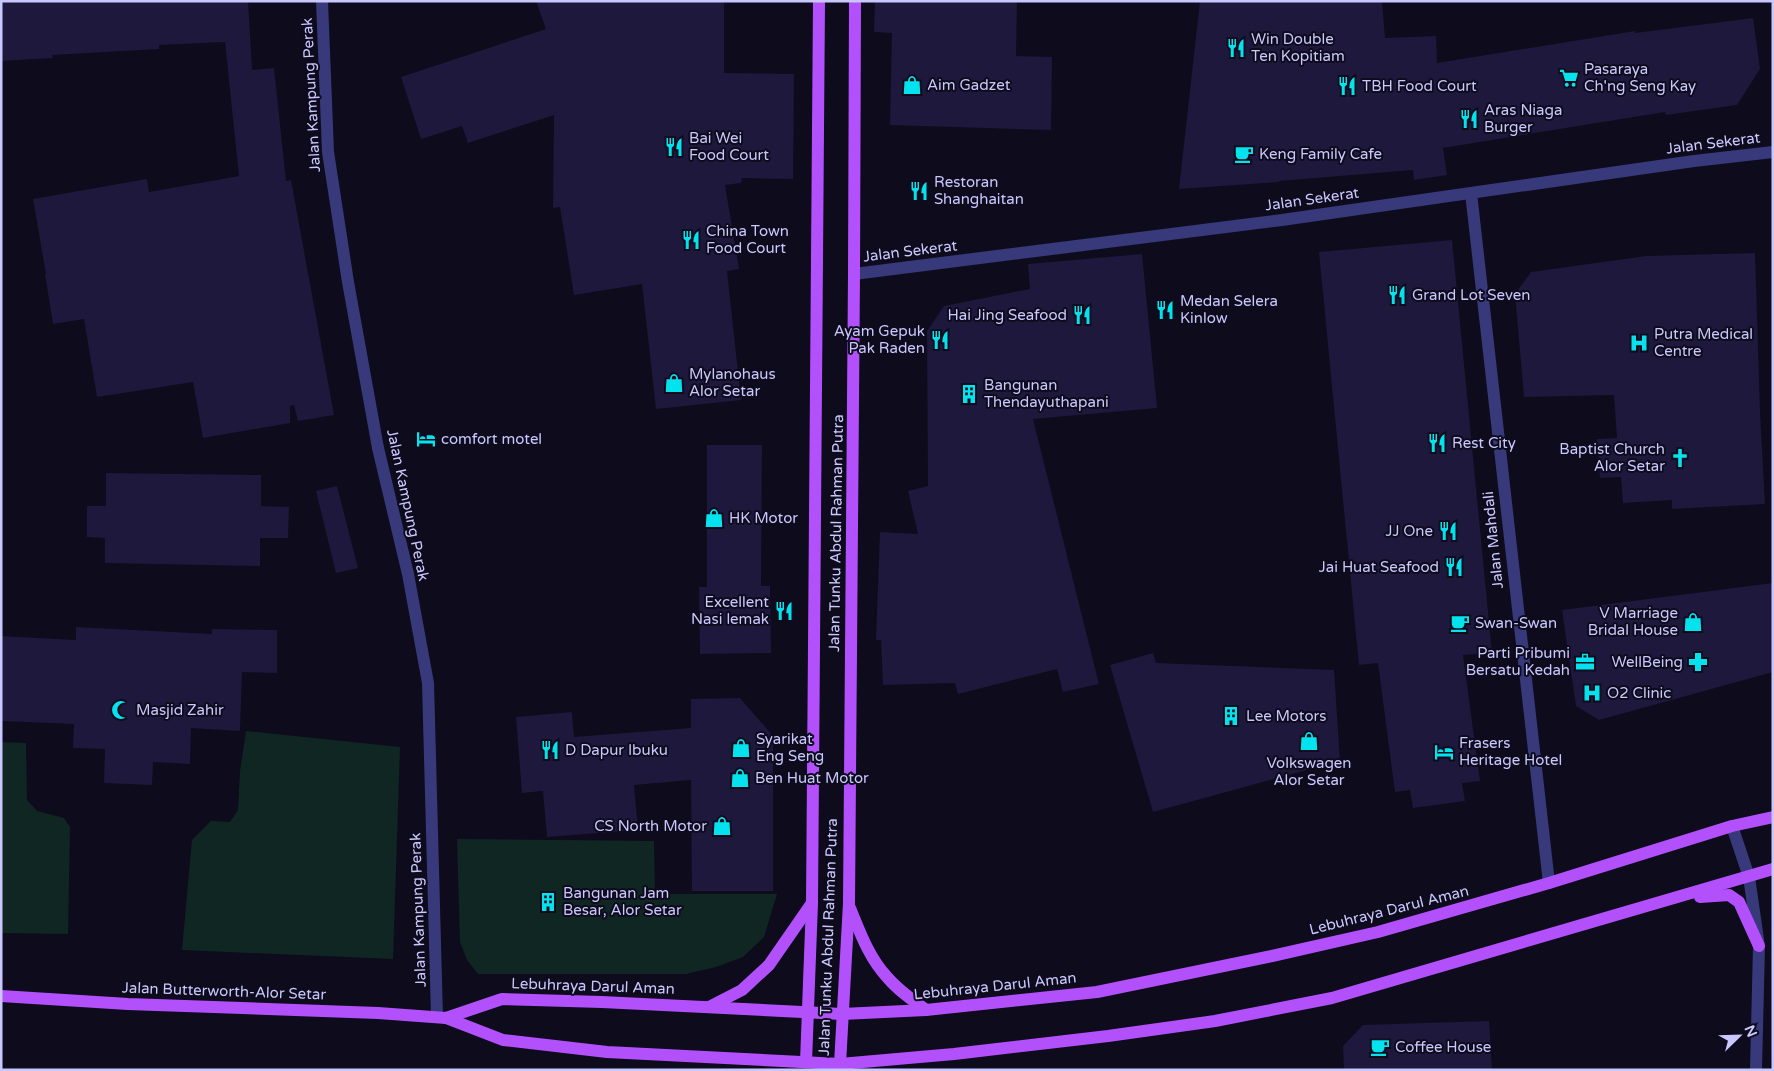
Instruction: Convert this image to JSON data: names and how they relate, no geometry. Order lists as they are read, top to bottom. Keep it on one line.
{"streets":{"main road":["Jalan Tunku Abdul Rahman Putra","Lebuhraya Darul Aman","Jalan Butterworth-Alor Setar"],"street":["Jalan Kampung Perak","Jalan Sekerat","Jalan Mahdali"]},"crossings":[["Jalan Kampung Perak","Lebuhraya Darul Aman"],["Jalan Kampung Perak","Jalan Butterworth-Alor Setar"],["Jalan Sekerat","Jalan Tunku Abdul Rahman Putra"],["Jalan Sekerat","Jalan Mahdali"],["Jalan Tunku Abdul Rahman Putra","Lebuhraya Darul Aman"],["Jalan Mahdali","Lebuhraya Darul Aman"],["Lebuhraya Darul Aman","Jalan Butterworth-Alor Setar"]],"places":{"restaurant":["Win Double Ten Kopitiam","TBH Food Court","Aras Niaga Burger","Bai Wei Food Court","Restoran Shanghaitan","China Town Food Court","Grand Lot Seven","Medan Selera Kinlow","Hai Jing Seafood","Ayam Gepuk Pak Raden","Rest City","JJ One","Jai Huat Seafood","Excellent Nasi lemak","D Dapur Ibuku"],"supermarket":["Pasaraya Ch'ng Seng Kay"],"shop":["Aim Gadzet","Mylanohaus Alor Setar","HK Motor","V Marriage Bridal House","Volkswagen Alor Setar","Syarikat Eng Seng","Ben Huat Motor","CS North Motor"],"cafe":["Keng Family Cafe","Swan-Swan","Coffee House"],"hospital":["Putra Medical Centre","O2 Clinic"],"building":["Bangunan Thendayuthapani","Lee Motors","Bangunan Jam Besar, Alor Setar"],"hotel":["comfort motel","Frasers Heritage Hotel"],"church":["Baptist Church Alor Setar"],"office":["Parti Pribumi Bersatu Kedah"],"pharmacy":["WellBeing"],"mosque":["Masjid Zahir"]},"north":"top right"}
